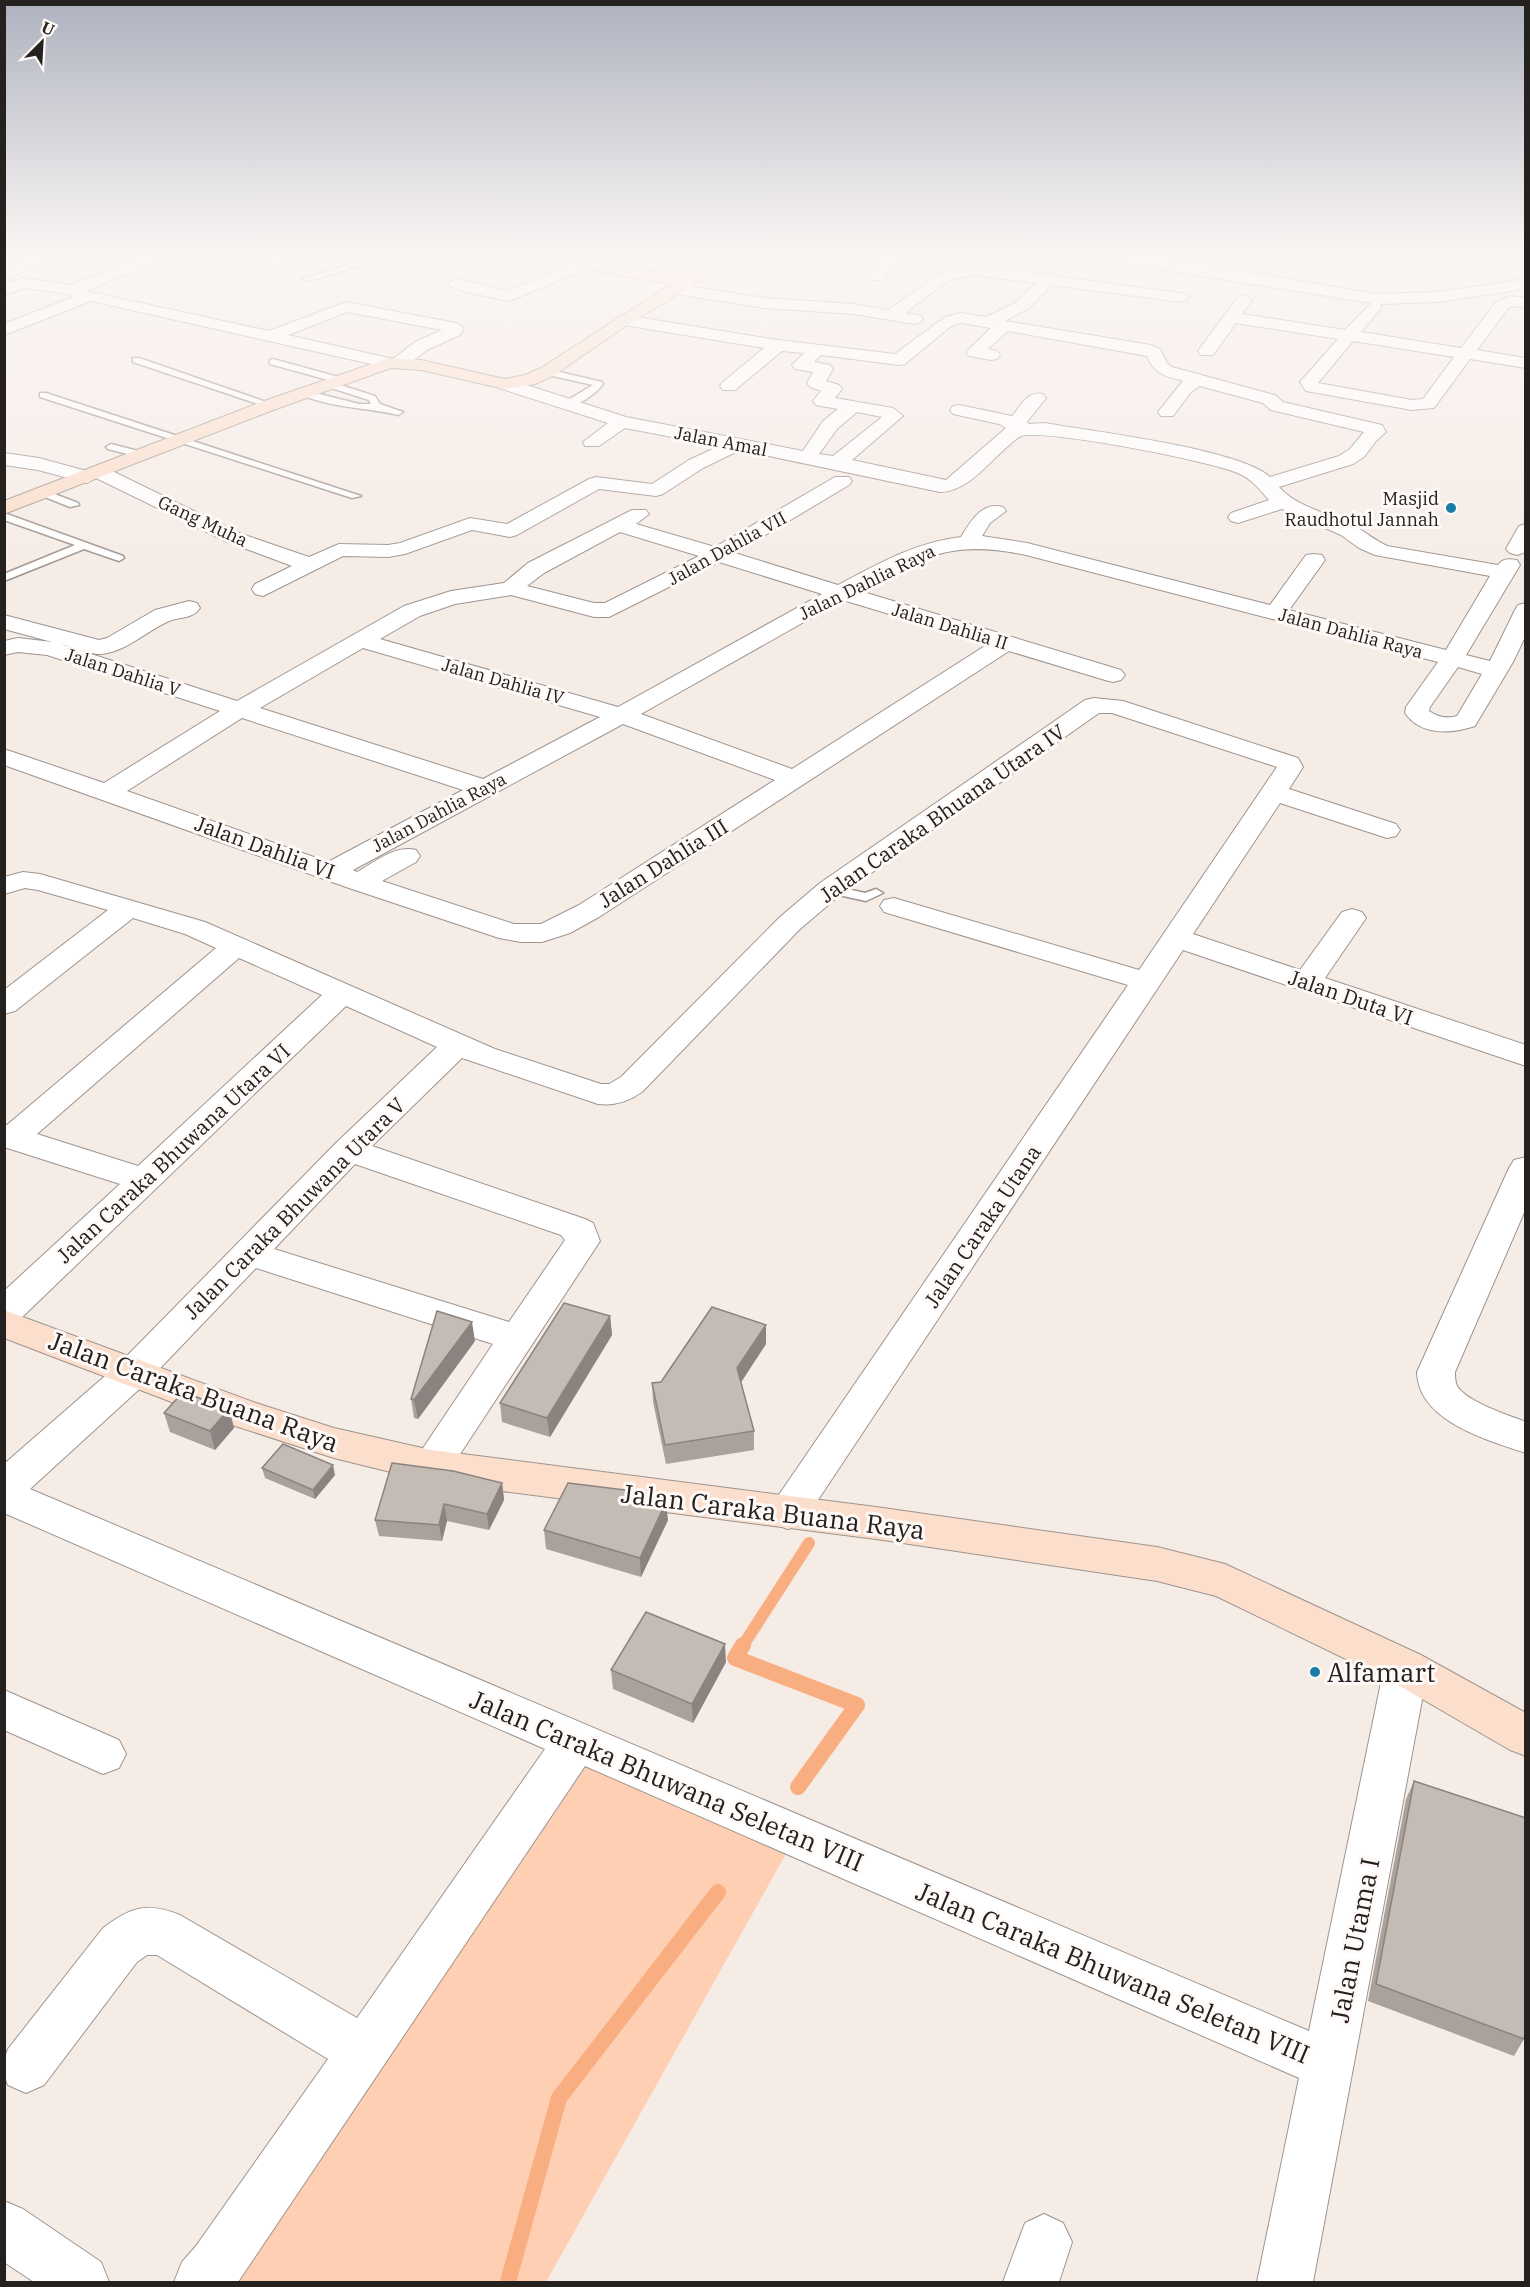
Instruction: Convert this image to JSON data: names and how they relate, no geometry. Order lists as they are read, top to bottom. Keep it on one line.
{"streets":{"street":["Jalan Amal","Gang Muha","Jalan Dahlia VII","Jalan Dahlia Raya","Jalan Dahlia II","Jalan Dahlia V","Jalan Dahlia IV","Jalan Caraka Bhuana Utara IV","Jalan Dahlia VI","Jalan Dahlia III","Jalan Duta VI","Jalan Caraka Bhuwana Utara VI","Jalan Caraka Bhuwana Utara V","Jalan Caraka Utana","Jalan Caraka Buana Raya","Jalan Caraka Bhuwana Seletan VIII","Jalan Utama I"]},"crossings":[["Jalan Amal","Jalan Dahlia VII"],["Jalan Dahlia VII","Jalan Dahlia II"],["Jalan Dahlia Raya","Jalan Dahlia II"],["Jalan Dahlia Raya","Jalan Dahlia V"],["Jalan Dahlia Raya","Jalan Dahlia IV"],["Jalan Dahlia Raya","Jalan Dahlia VI"],["Jalan Dahlia II","Jalan Dahlia III"],["Jalan Caraka Bhuana Utara IV","Jalan Duta VI"],["Jalan Caraka Bhuana Utara IV","Jalan Caraka Bhuwana Utara VI"],["Jalan Caraka Bhuana Utara IV","Jalan Caraka Bhuwana Utara V"],["Jalan Caraka Bhuana Utara IV","Jalan Caraka Utana"],["Jalan Dahlia VI","Jalan Dahlia III"],["Jalan Duta VI","Jalan Caraka Utana"],["Jalan Caraka Bhuwana Utara V","Jalan Caraka Buana Raya"],["Jalan Caraka Utana","Jalan Caraka Buana Raya"],["Jalan Caraka Buana Raya","Jalan Utama I"],["Jalan Caraka Bhuwana Seletan VIII","Jalan Utama I"]],"places":["Masjid Raudhotul Jannah","Alfamart"],"north":"top right"}
